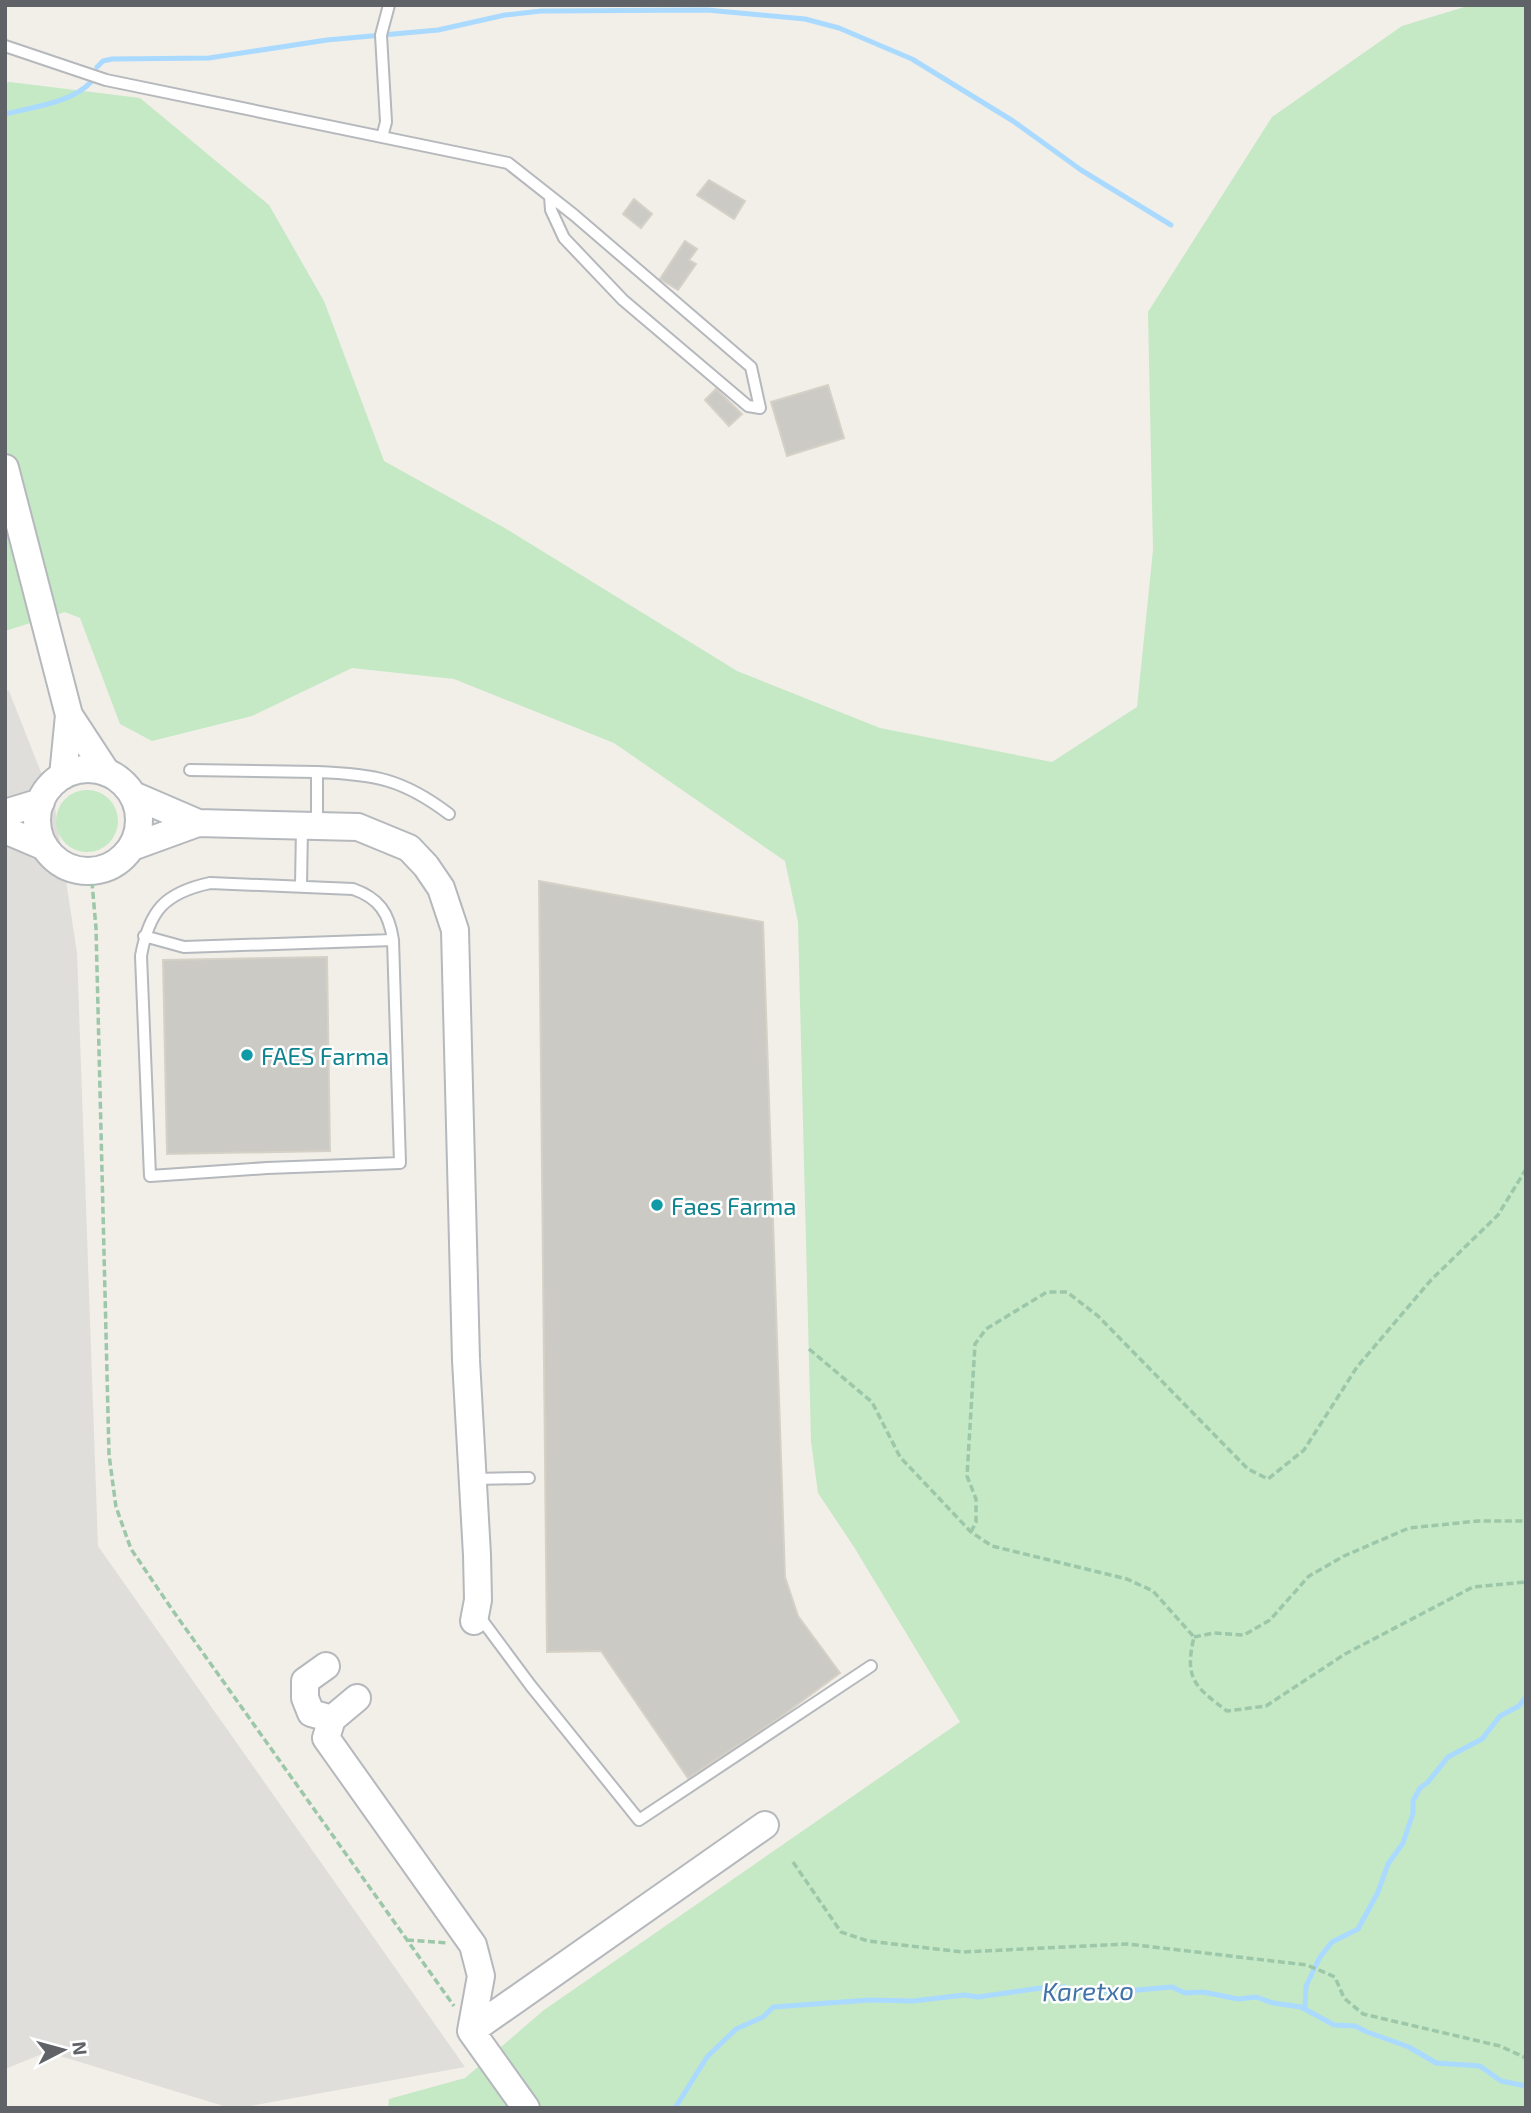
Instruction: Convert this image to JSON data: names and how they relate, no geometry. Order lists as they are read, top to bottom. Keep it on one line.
{"water":["Karetxo"],"places":["FAES Farma","Faes Farma"],"north":"right"}
